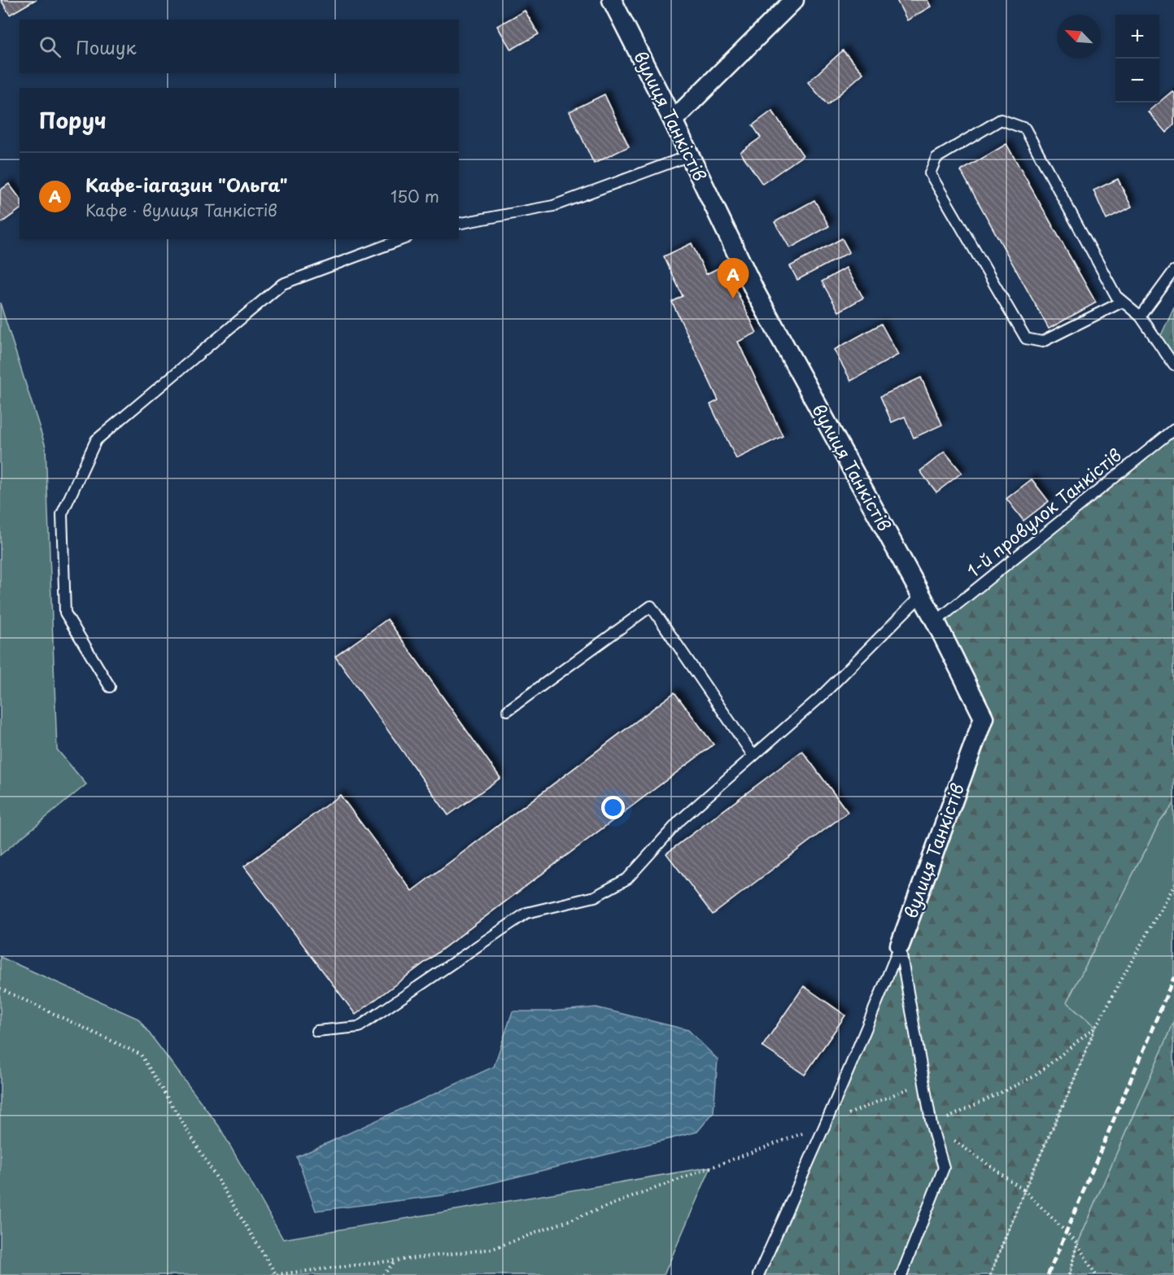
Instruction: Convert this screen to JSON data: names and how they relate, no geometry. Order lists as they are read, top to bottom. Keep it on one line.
{"streets":{"street":["вулиця Танкістів"],"lane":["1-й провулок Танкістів"]},"crossings":[["вулиця Танкістів","1-й провулок Танкістів"]],"north":"top left","page":{"map_buttons":["+","−"],"search":"Пошук","heading":"Поруч","list":[{"mark":"A","name":"Кафе-іагазин \"Ольга\"","note":"Кафе · вулиця Танкістів","value":"150 m"}],"pins":"A"}}
